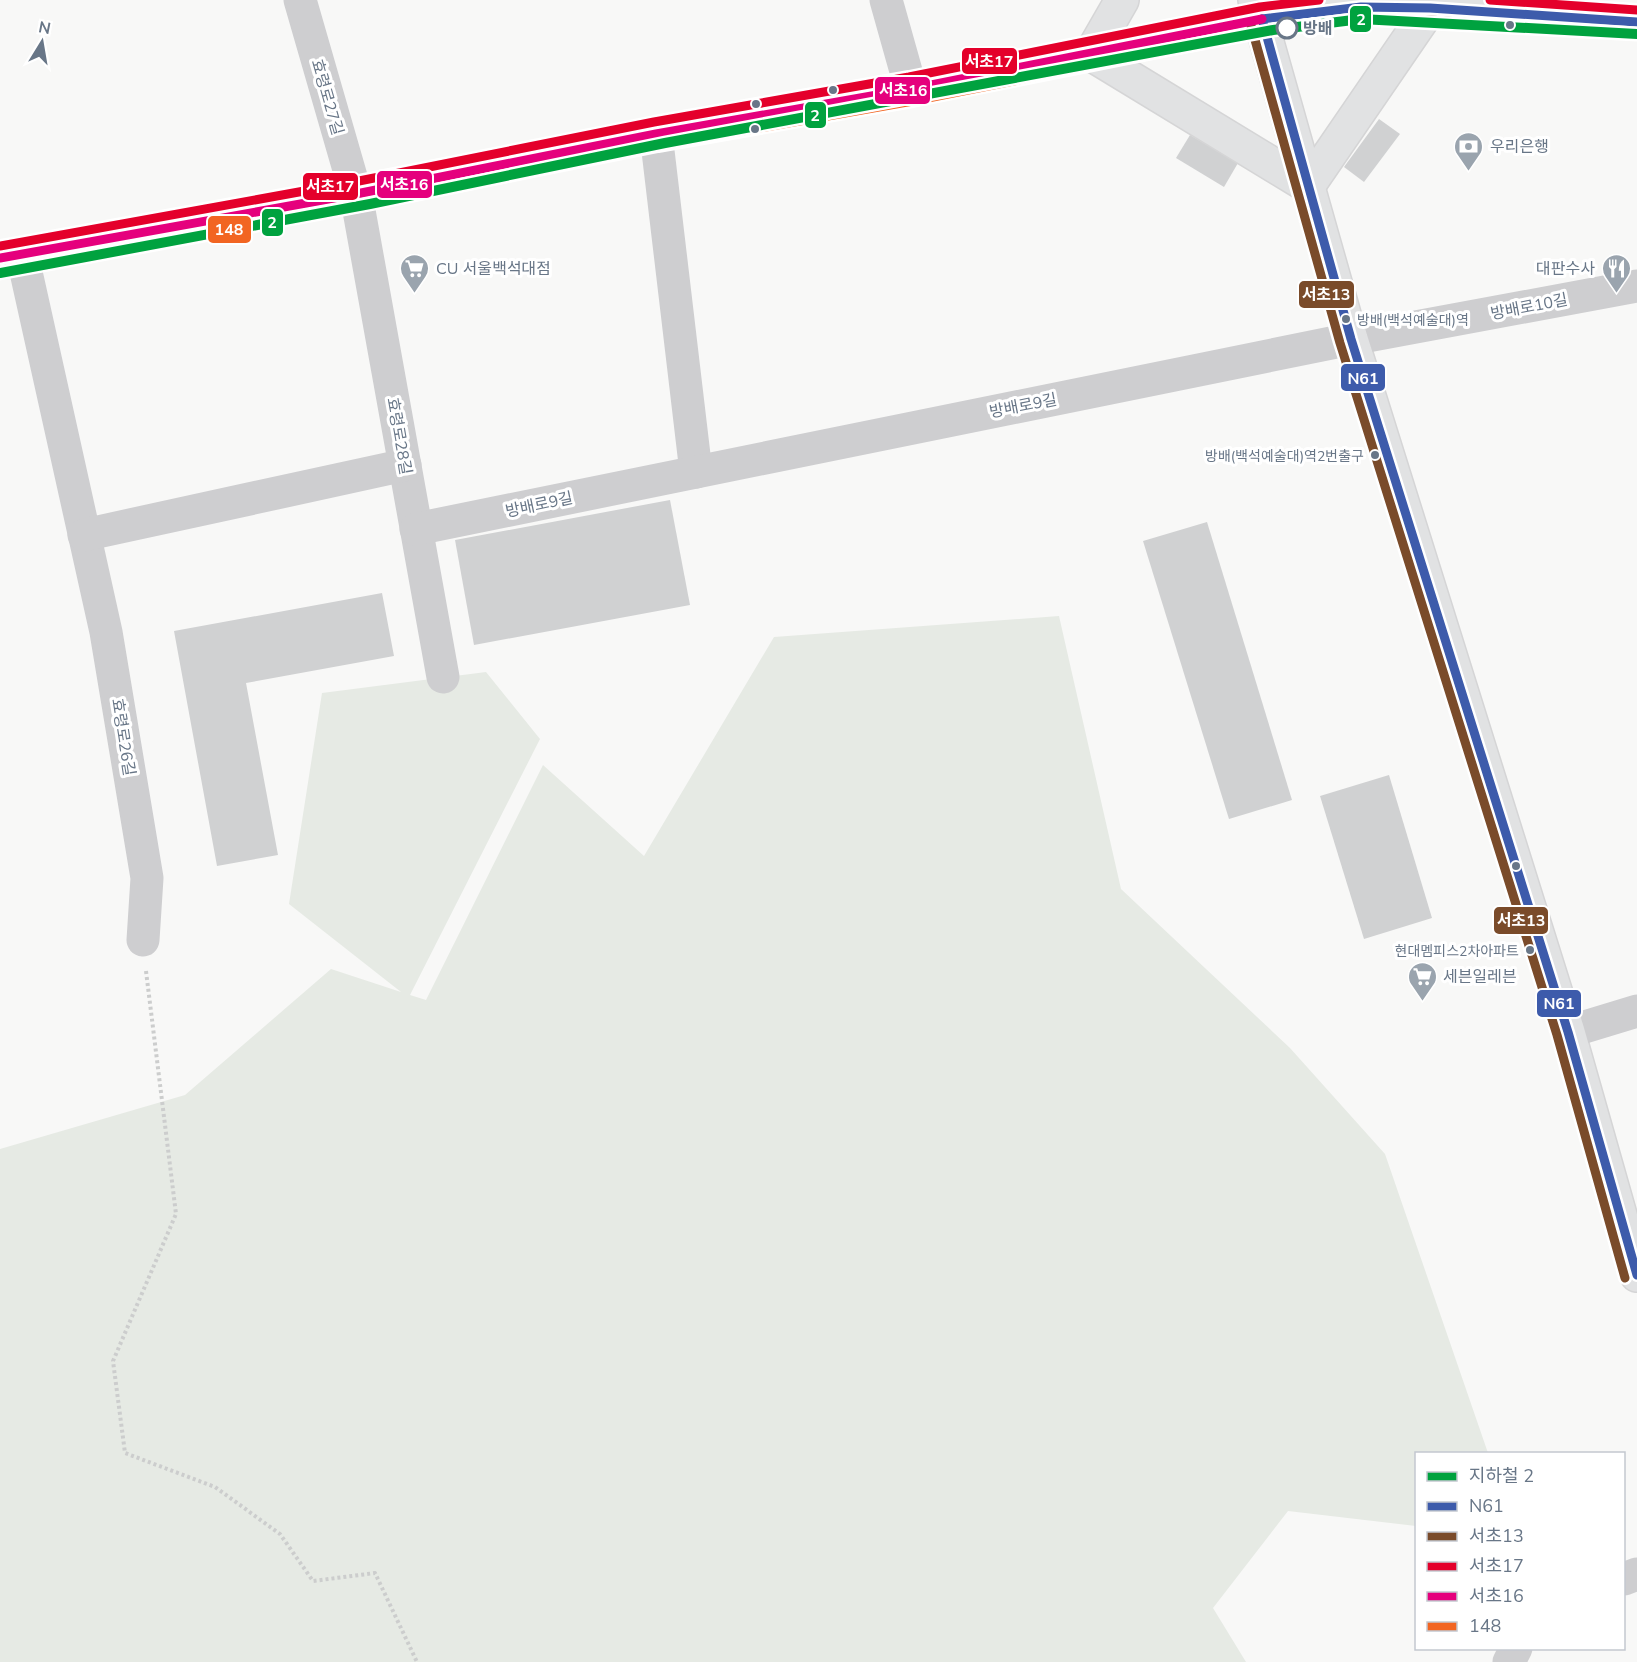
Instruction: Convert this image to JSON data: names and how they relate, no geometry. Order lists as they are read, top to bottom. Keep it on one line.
{"streets":{"street":["효령로27길","방배로10길","방배로9길","효령로28길","효령로26길"]},"crossings":[["효령로27길","효령로28길"],["방배로10길","방배로9길"],["방배로9길","효령로28길"]],"places":{"other":["방배","방배(백석예술대)역","방배(백석예술대)역2번출구","현대멤피스2차아파트"],"bank":["우리은행"],"supermarket":["CU 서울백석대점","세븐일레븐"],"restaurant":["대판수사"]},"lines":["transit line 서초17","transit line N61","metro line 2","transit line 서초13","transit line 서초16","transit line 148"],"legend":["지하철 2","N61","서초13","서초17","서초16","148"],"north":"top"}
